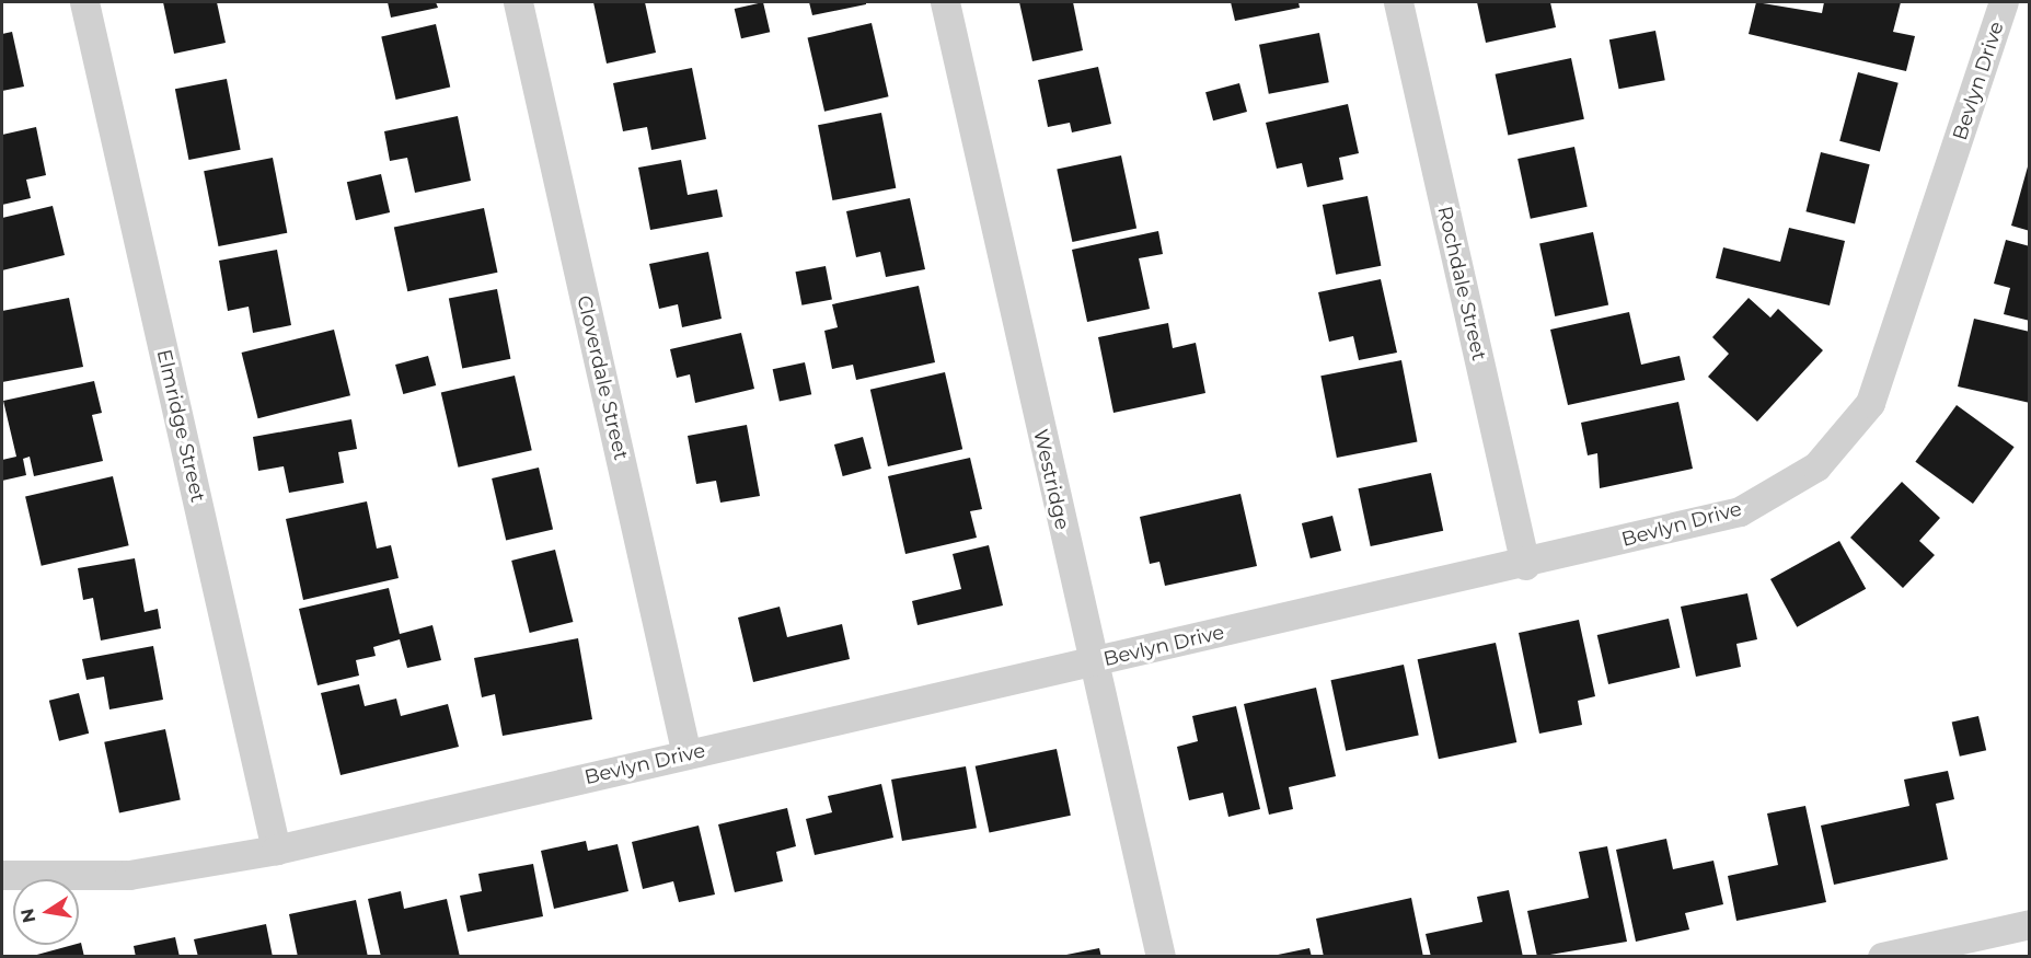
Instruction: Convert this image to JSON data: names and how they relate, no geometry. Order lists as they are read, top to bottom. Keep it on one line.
{"streets":{"street":["Bevlyn Drive","Rochdale Street","Cloverdale Street","Elmridge Street","Westridge"]},"crossings":[["Bevlyn Drive","Rochdale Street"],["Bevlyn Drive","Cloverdale Street"],["Bevlyn Drive","Elmridge Street"],["Bevlyn Drive","Westridge"]],"north":"left"}
